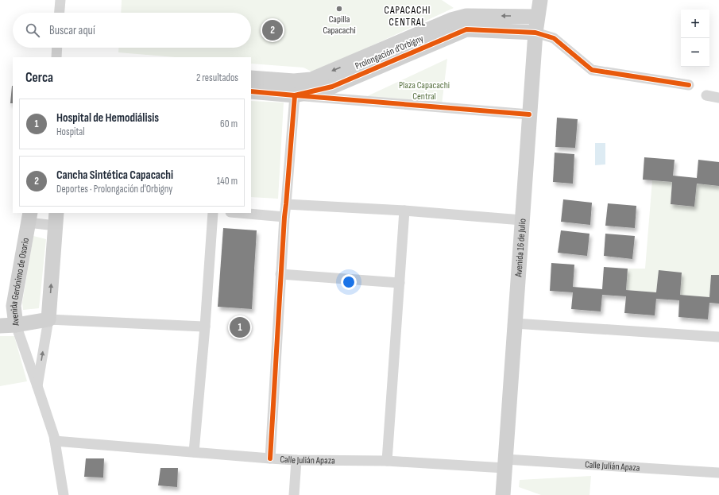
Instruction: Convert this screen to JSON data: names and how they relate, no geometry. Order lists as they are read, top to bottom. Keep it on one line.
{"streets":{"street":["Prolongación d'Orbigny","Avenida 16 de Julio","Avenida Gerónimo de Osorio","Calle Julián Apaza"]},"crossings":[["Prolongación d'Orbigny","Avenida 16 de Julio"],["Avenida 16 de Julio","Calle Julián Apaza"],["Avenida Gerónimo de Osorio","Calle Julián Apaza"]],"districts":["CAPACACHI CENTRAL"],"parks":["Plaza Capacachi Central"],"places":["Capilla Capacachi"],"page":{"map_buttons":["+","−"],"search":"Buscar aquí","pins":["2","1"],"heading":["Cerca","2 resultados"],"list":[{"mark":"1","name":"Hospital de Hemodiálisis","note":"Hospital","value":"60 m"},{"mark":"2","name":"Cancha Sintética Capacachi","note":"Deportes · Prolongación d'Orbigny","value":"140 m"}]}}
